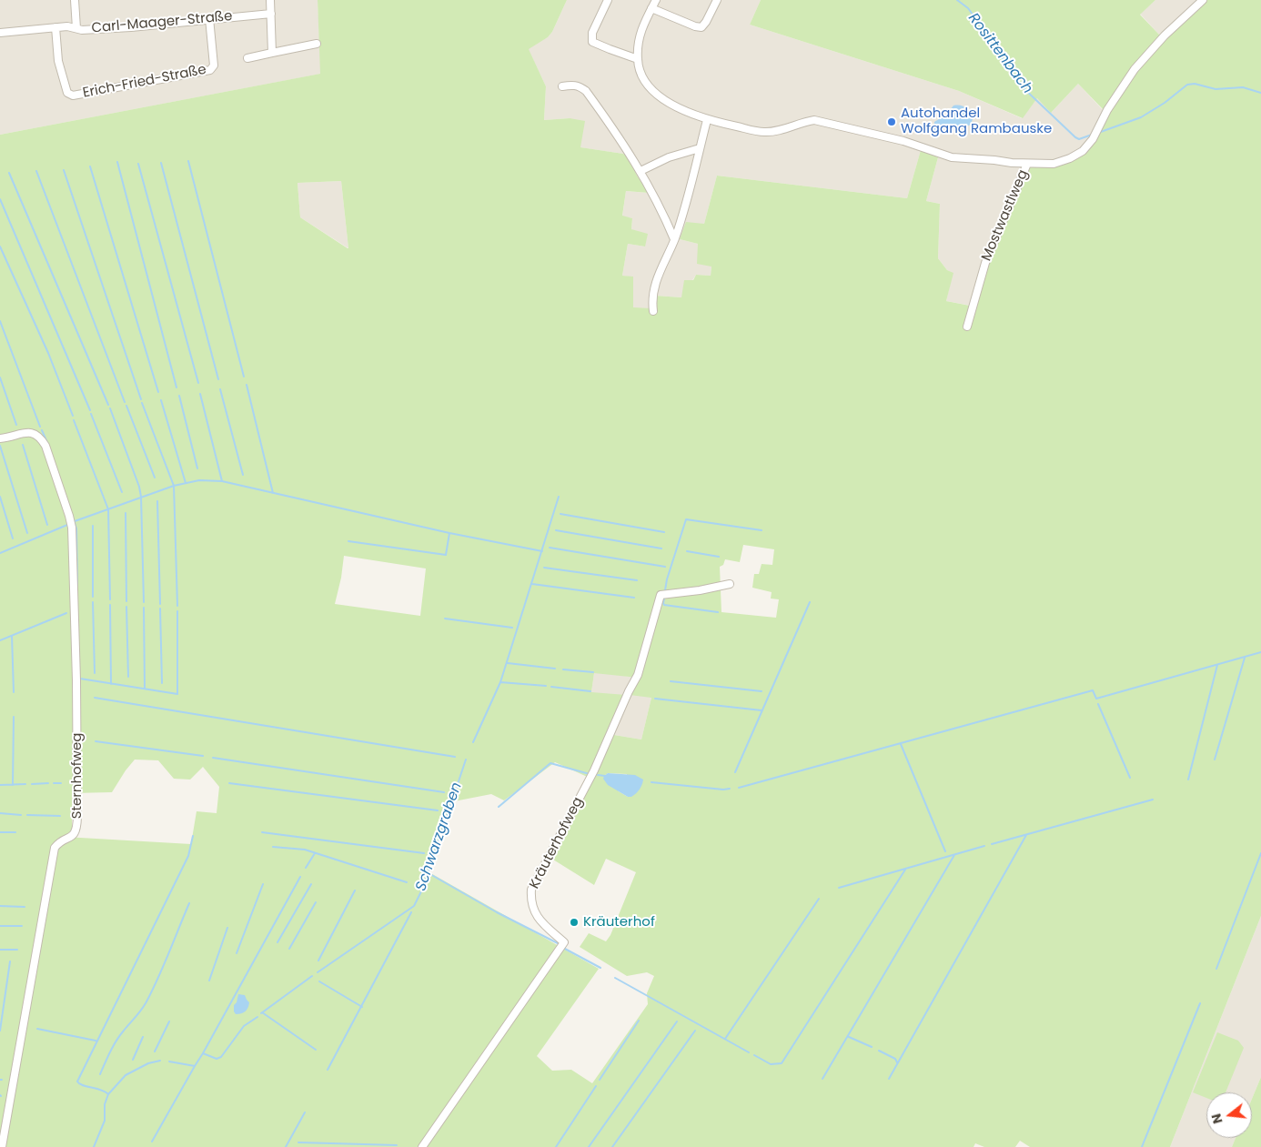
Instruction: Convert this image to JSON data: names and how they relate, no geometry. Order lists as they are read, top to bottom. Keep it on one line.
{"streets":{"street":["Carl-Maager-Straße","Erich-Fried-Straße","Mostwastlweg","Sternhofweg","Kräuterhofweg"]},"crossings":[["Carl-Maager-Straße","Erich-Fried-Straße"]],"water":["Rosittenbach","Schwarzgraben"],"places":["Autohandel Wolfgang Rambauske","Kräuterhof"],"north":"left"}
